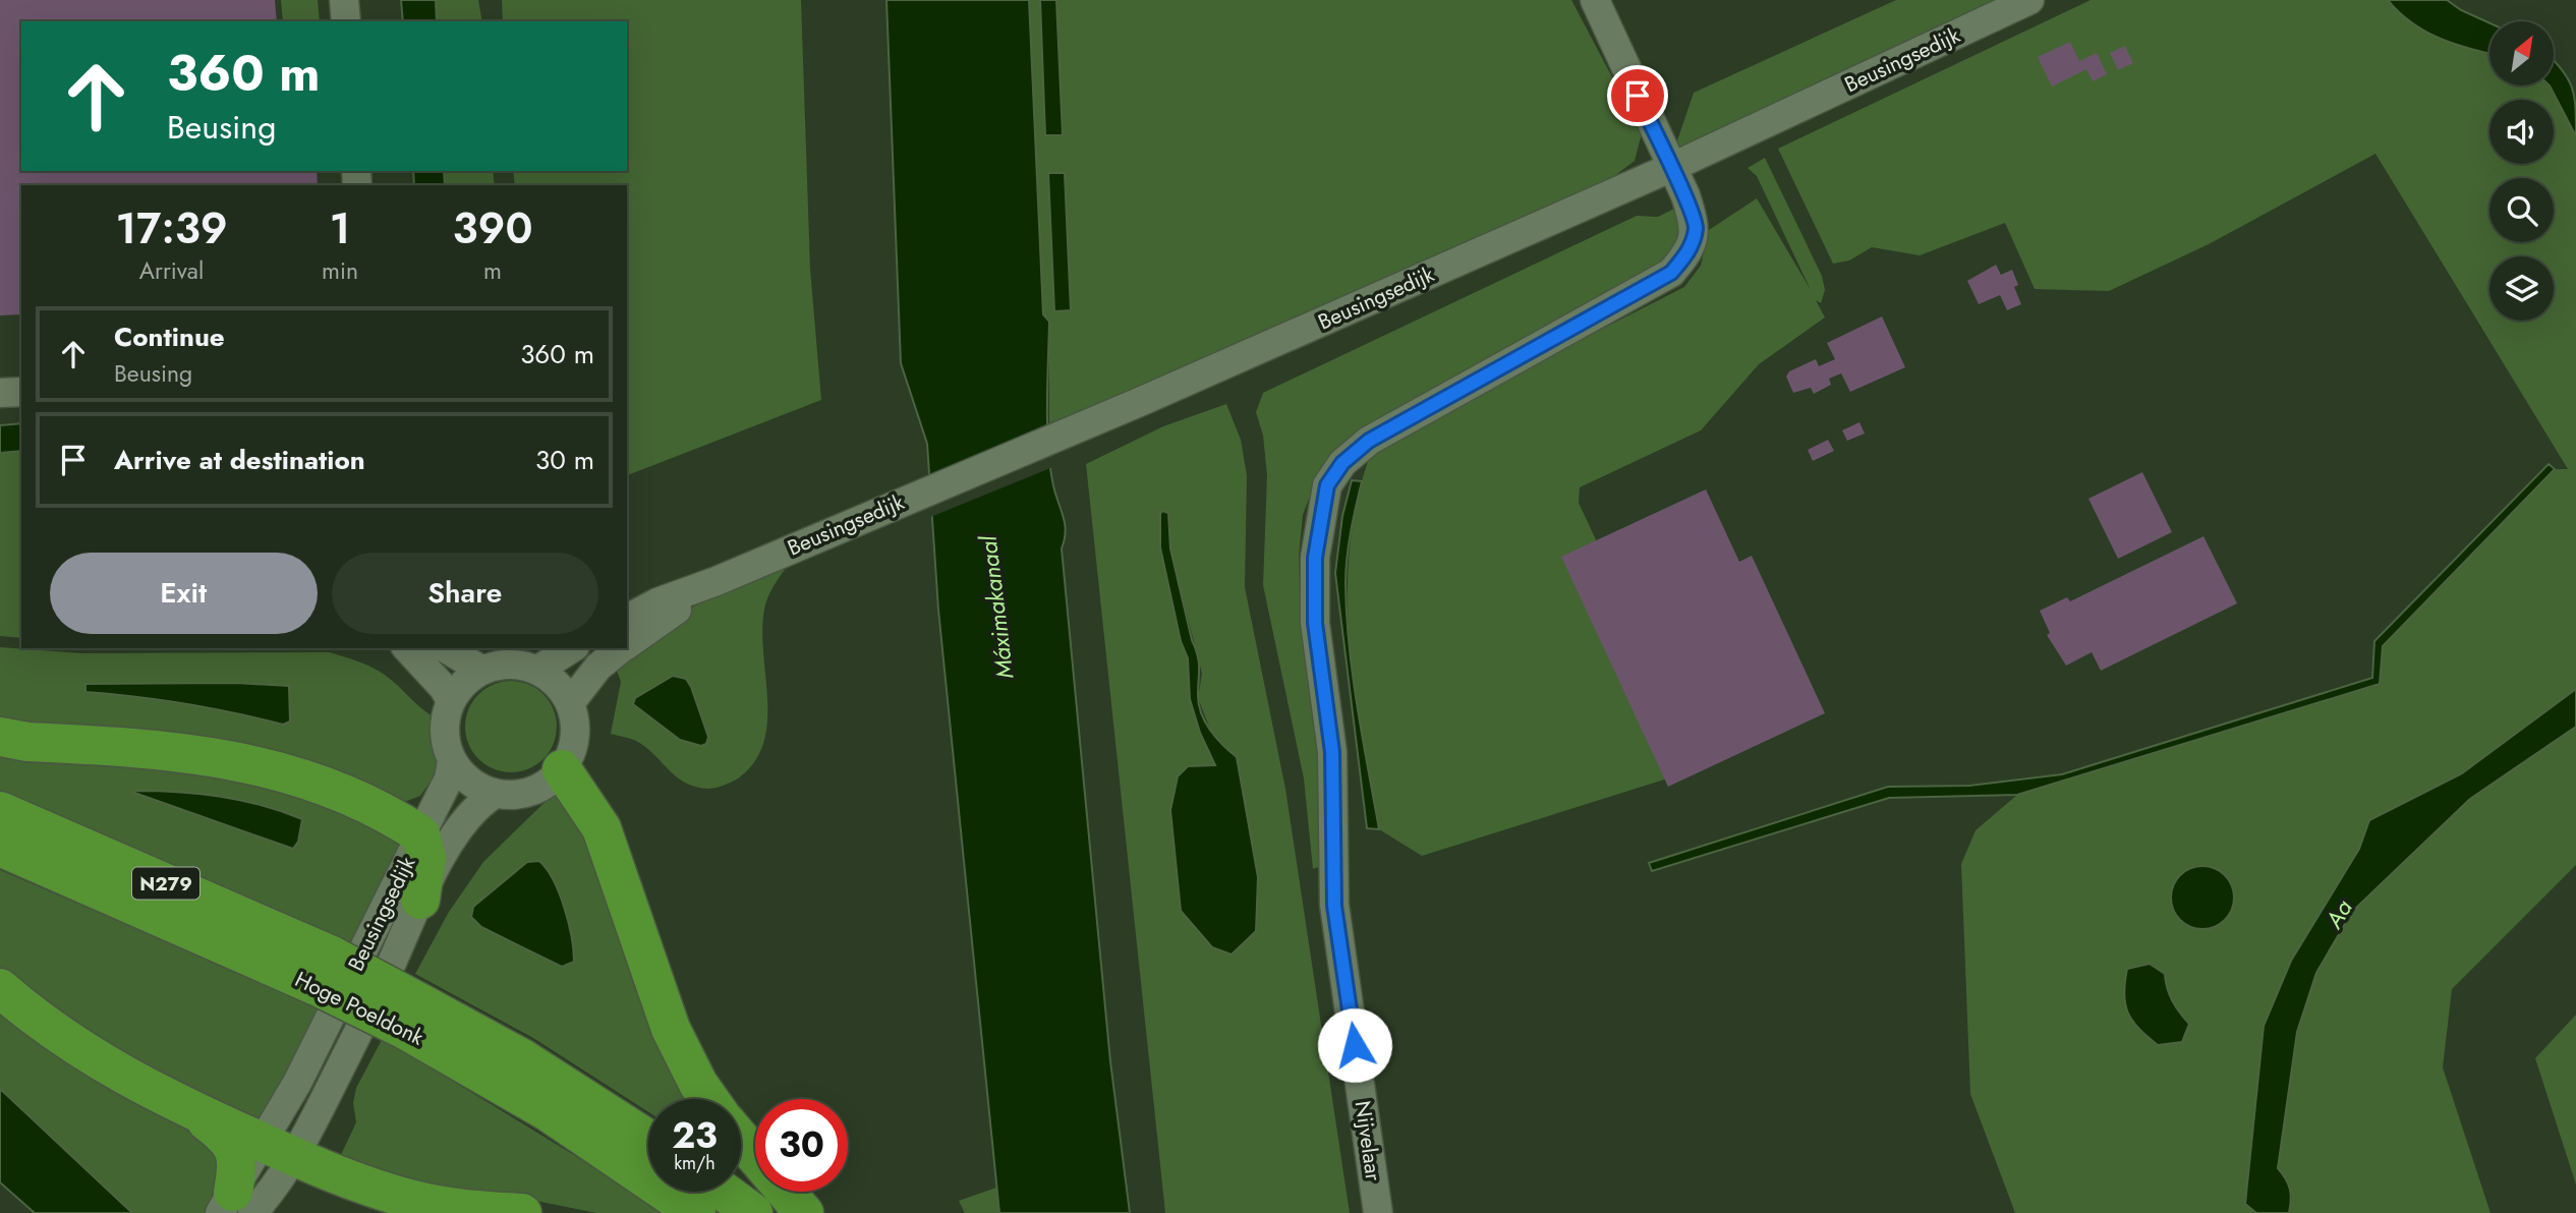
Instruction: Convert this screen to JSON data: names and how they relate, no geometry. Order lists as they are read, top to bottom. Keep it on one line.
{"streets":{"highway":["N279","Hoge Poeldonk"],"street":["Beusingsedijk","Nijvelaar"]},"crossings":[["Beusingsedijk","Nijvelaar"]],"water":["Máximakanaal","Aa"],"north":"top right","page":{"turn":["360 m","Beusing"],"eta":["17:39","Arrival","1","min","390","m"],"list":[{"name":"Continue","note":"Beusing","value":"360 m"},{"name":"Arrive at destination","value":"30 m"}],"buttons":["Exit","Share"],"speed":"23 km/h","limit":"30"}}
